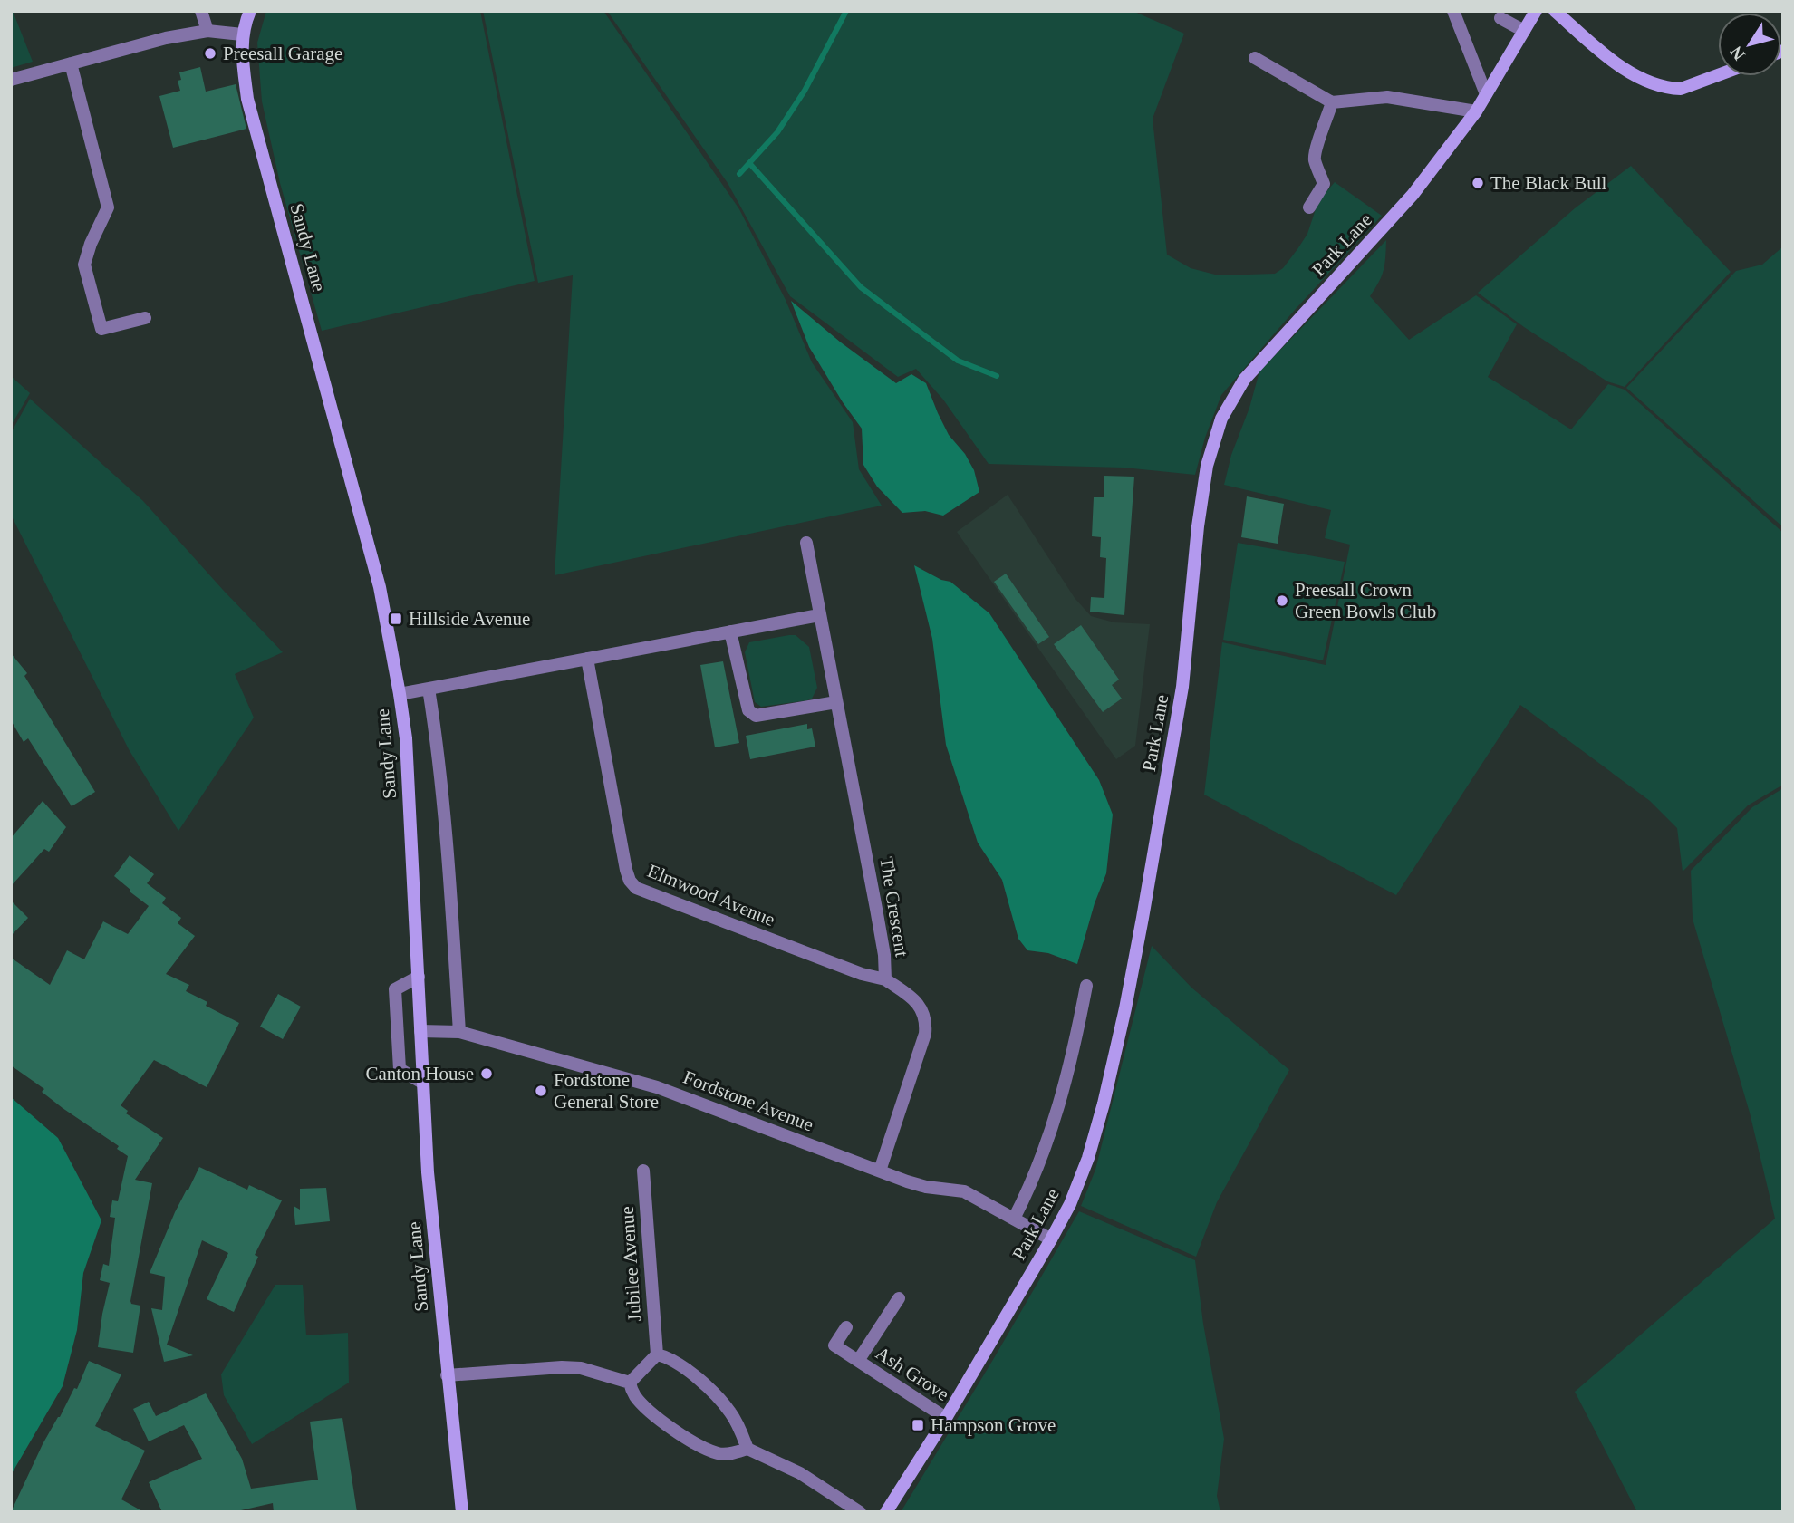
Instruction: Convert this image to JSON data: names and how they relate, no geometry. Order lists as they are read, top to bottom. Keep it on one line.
{"streets":{"main road":["Park Lane","Sandy Lane"],"street":["Elmwood Avenue","The Crescent","Fordstone Avenue","Jubilee Avenue","Ash Grove"]},"crossings":[["Park Lane","Fordstone Avenue"],["Park Lane","Ash Grove"],["Sandy Lane","Fordstone Avenue"],["Elmwood Avenue","The Crescent"],["The Crescent","Fordstone Avenue"]],"places":{"other":["Preesall Garage","The Black Bull","Preesall Crown Green Bowls Club","Canton House","Fordstone General Store"],"transit":["Hillside Avenue","Hampson Grove"]},"north":"bottom left"}
